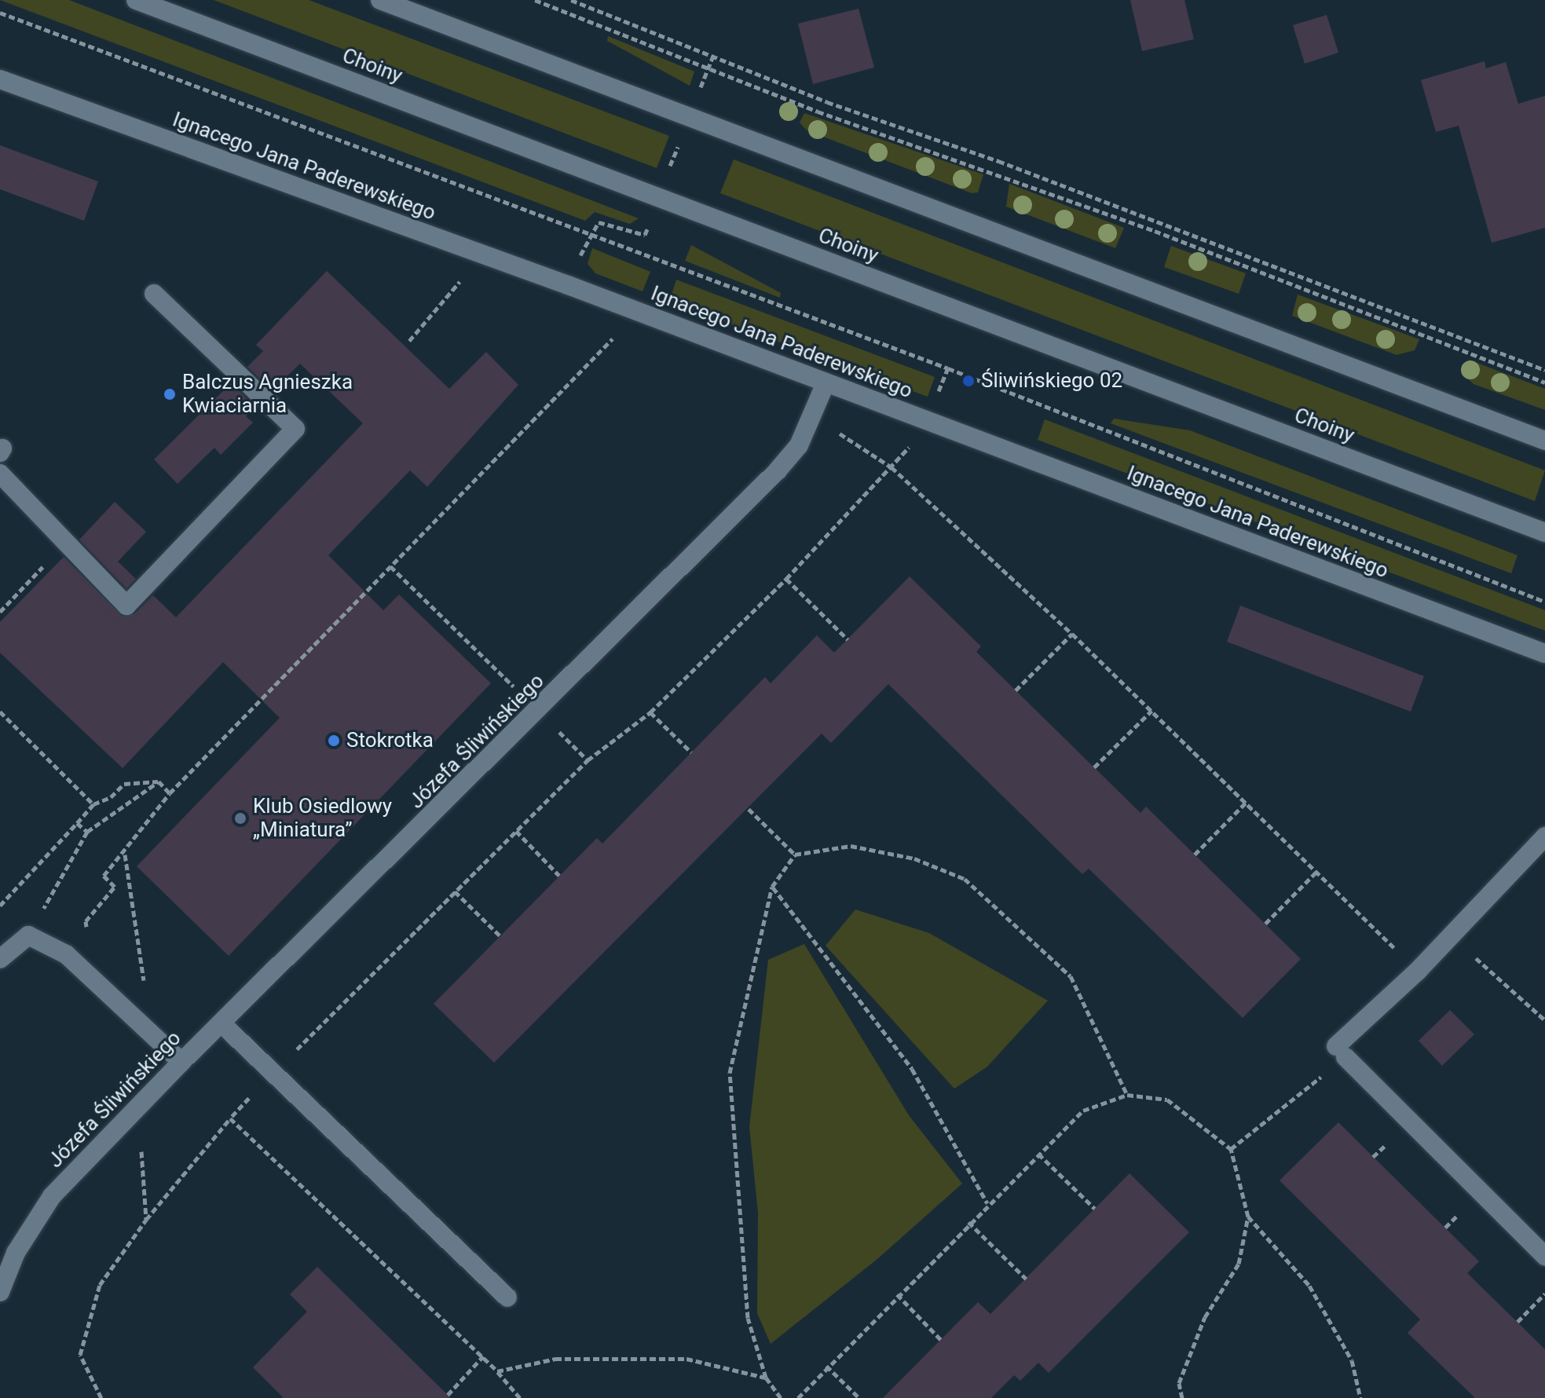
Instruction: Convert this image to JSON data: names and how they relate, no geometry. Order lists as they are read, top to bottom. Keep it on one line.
{"streets":{"street":["Choiny","Ignacego Jana Paderewskiego","Józefa Śliwińskiego"]},"crossings":[["Ignacego Jana Paderewskiego","Józefa Śliwińskiego"]],"places":["Śliwińskiego 02","Balczus Agnieszka Kwiaciarnia","Stokrotka","Klub Osiedlowy „Miniatura”"]}
